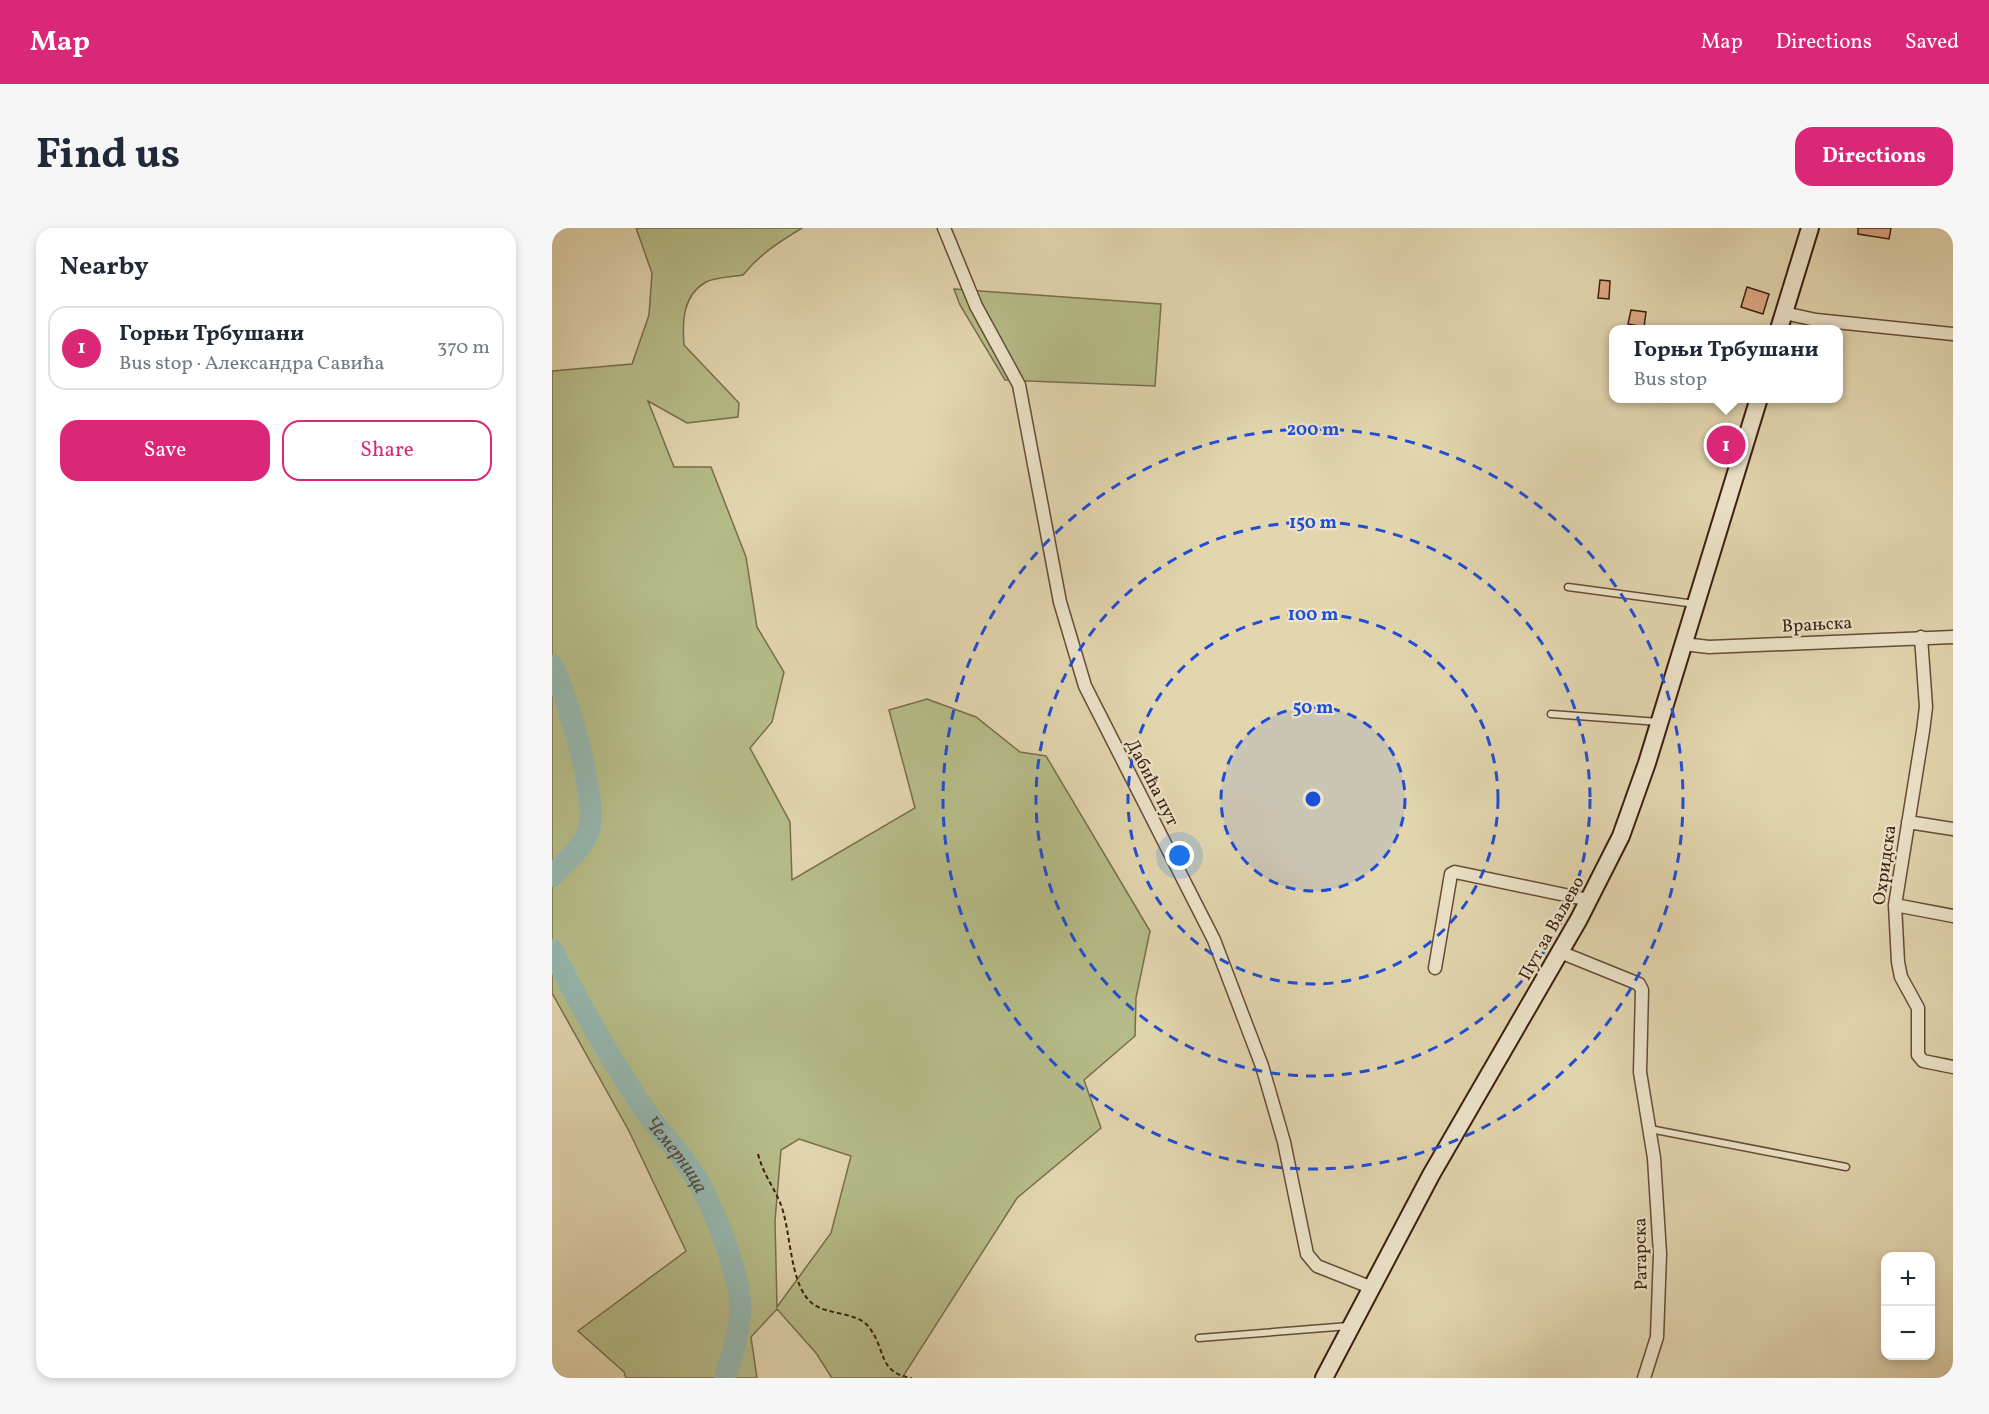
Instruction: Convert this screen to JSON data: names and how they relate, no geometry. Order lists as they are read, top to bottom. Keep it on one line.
{"streets":{"main road":["Пут за Ваљево"],"street":["Врањска","Дабића пут","Охридска","Ратарска"]},"crossings":[["Врањска","Охридска"],["Врањска","Пут за Ваљево"],["Дабића пут","Пут за Ваљево"],["Пут за Ваљево","Ратарска"]],"water":["Чемерница"],"page":{"header":"Map","nav":["Map","Directions","Saved"],"title":"Find us","buttons":["Directions",["Save","Share"]],"heading":"Nearby","list":[{"mark":"1","name":"Горњи Трбушани","note":"Bus stop · Александра Савића","value":"370 m"}],"popup":["Горњи Трбушани","Bus stop"],"pins":"1","map_buttons":["+","−"]},"rings":["200 m","150 m","100 m","50 m"]}
